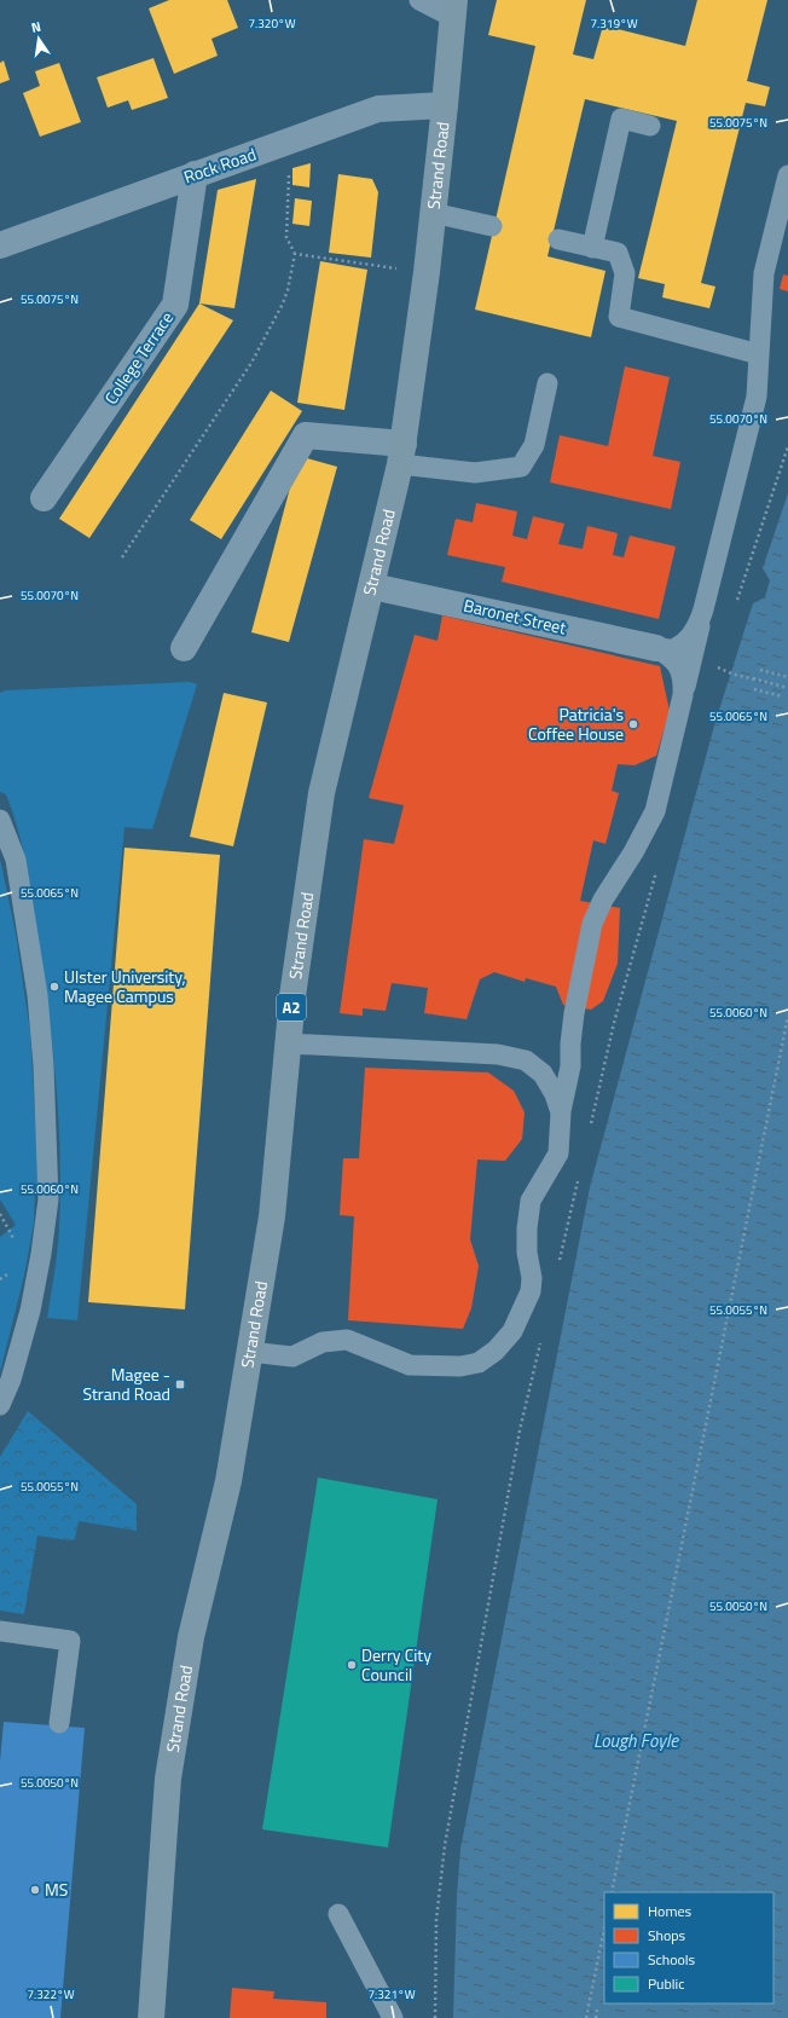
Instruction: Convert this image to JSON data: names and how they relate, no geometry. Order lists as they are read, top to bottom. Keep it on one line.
{"streets":{"highway":["Strand Road","A2"],"street":["Rock Road","College Terrace","Baronet Street"]},"crossings":[["Rock Road","Strand Road"],["Rock Road","College Terrace"],["Strand Road","Baronet Street"]],"water":["Lough Foyle"],"places":{"other":["Patricia's Coffee House","Ulster University, Magee Campus","Derry City Council","MS"],"transit":["Magee - Strand Road"]},"legend":["Homes","Shops","Schools","Public"],"north":"top","coordinates":["7.320°W","7.319°W","55.0075°N","55.0070°N","55.0065°N","55.0060°N","55.0055°N","55.0050°N","7.322°W","7.321°W"]}
